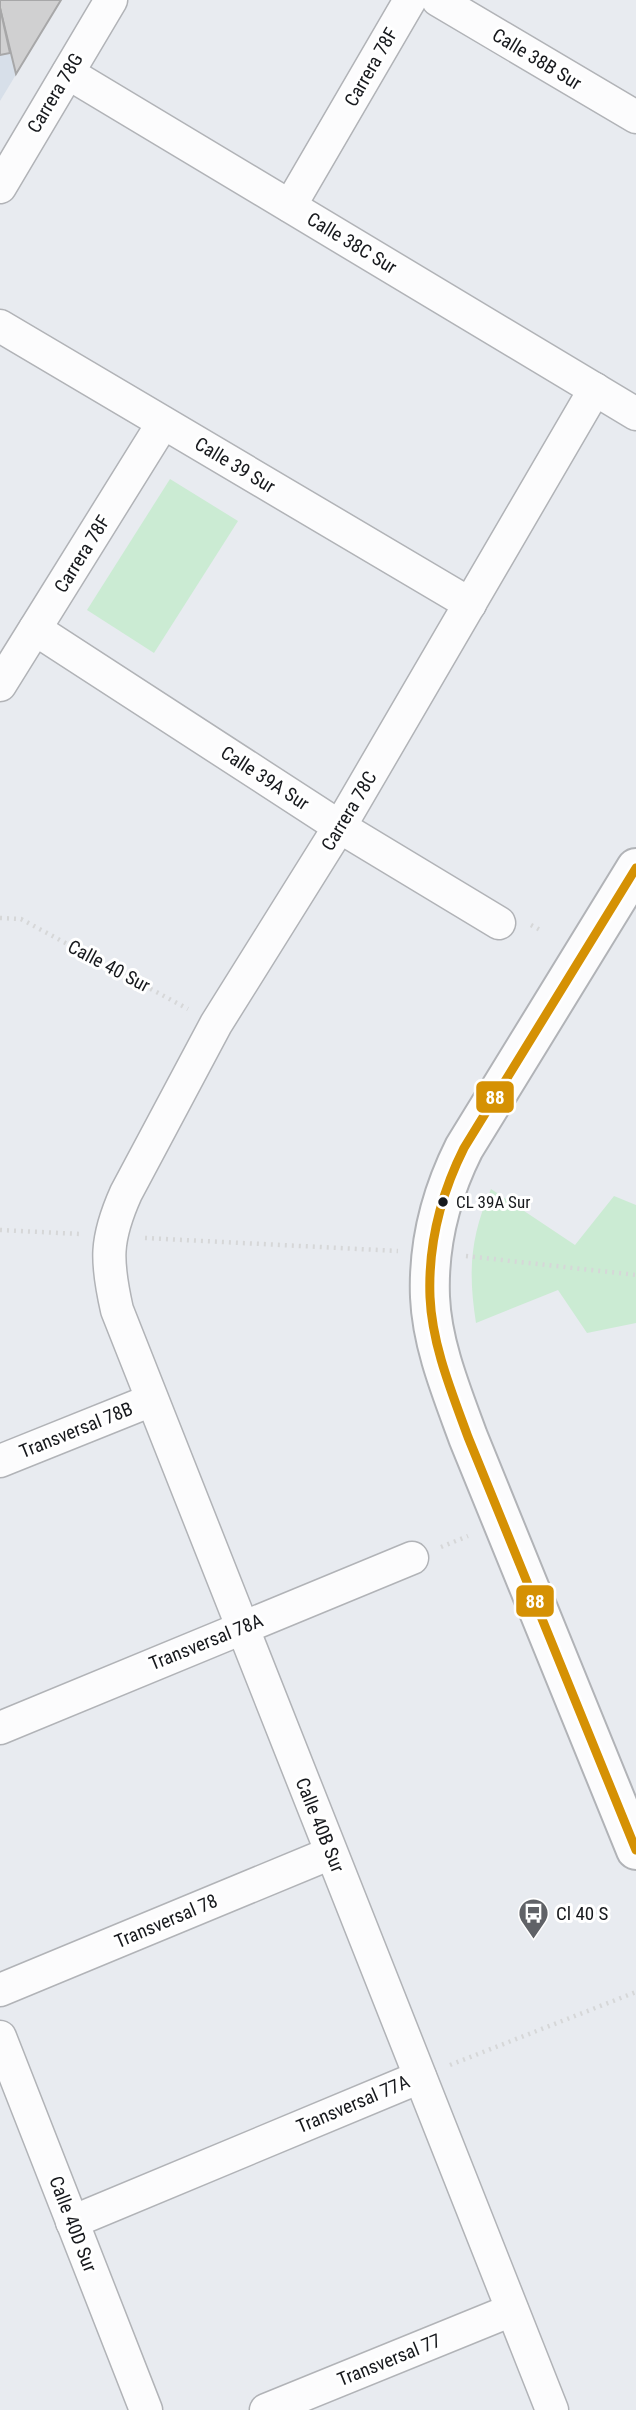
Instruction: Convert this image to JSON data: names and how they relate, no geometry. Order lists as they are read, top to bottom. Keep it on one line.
{"streets":{"street":["Calle 38B Sur","Carrera 78F","Carrera 78G","Calle 38C Sur","Calle 39 Sur","Calle 39A Sur","Carrera 78C","Transversal 78B","Transversal 78A","Calle 40B Sur","Transversal 78","Transversal 77A","Calle 40D Sur","Transversal 77"],"path":["Calle 40 Sur"]},"crossings":[["Carrera 78F","Calle 38C Sur"],["Carrera 78F","Calle 39 Sur"],["Carrera 78F","Calle 39A Sur"],["Carrera 78G","Calle 38C Sur"],["Calle 38C Sur","Carrera 78C"],["Calle 39 Sur","Carrera 78C"],["Calle 39A Sur","Carrera 78C"],["Carrera 78C","Calle 40 Sur"],["Carrera 78C","Calle 40B Sur"],["Transversal 78B","Calle 40B Sur"],["Transversal 78A","Calle 40B Sur"],["Calle 40B Sur","Transversal 78"],["Calle 40B Sur","Transversal 77A"],["Calle 40B Sur","Transversal 77"],["Transversal 77A","Calle 40D Sur"]],"places":{"other":["CL 39A Sur"],"bus stop":["Cl 40 S"]},"lines":["transit line 88"]}
